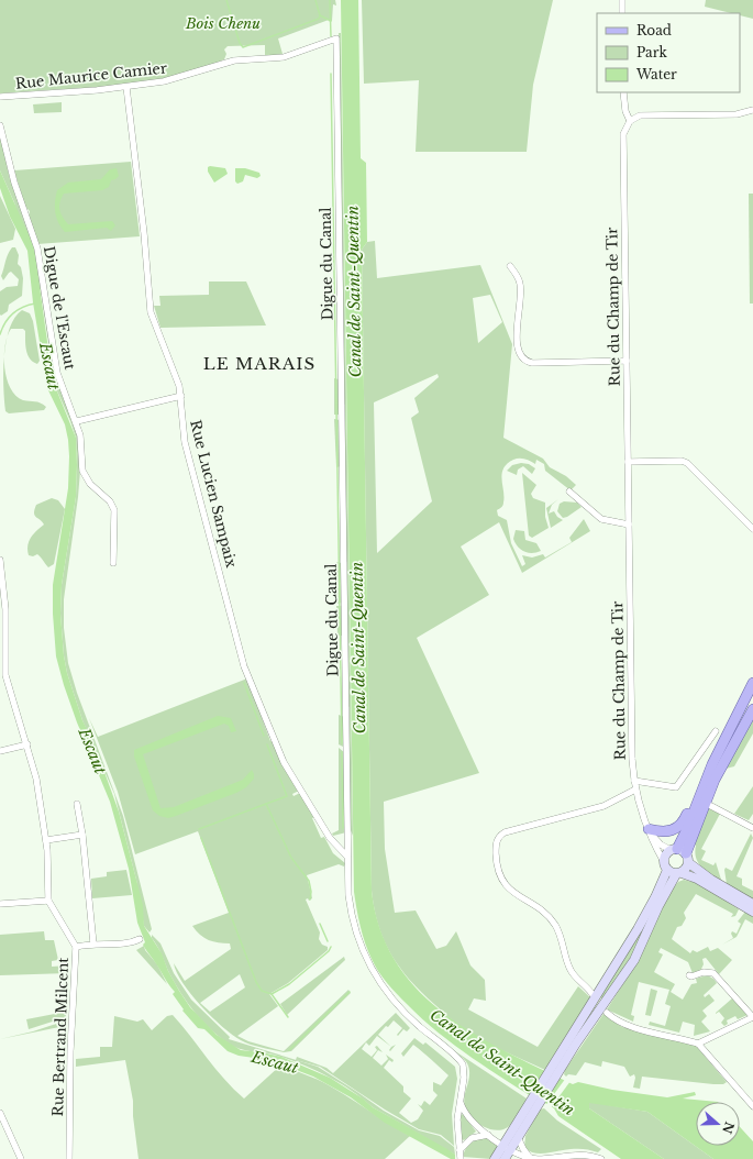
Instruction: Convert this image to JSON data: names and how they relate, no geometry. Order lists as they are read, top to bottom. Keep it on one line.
{"streets":{"street":["Rue Maurice Camier","Digue du Canal","Rue du Champ de Tir","Digue de l'Escaut","Rue Lucien Sampaix","Rue Bertrand Milcent"]},"crossings":[["Rue Maurice Camier","Digue du Canal"],["Rue Maurice Camier","Rue Lucien Sampaix"],["Digue du Canal","Rue Lucien Sampaix"]],"districts":["LE MARAIS"],"water":["Canal de Saint-Quentin","Escaut"],"parks":["Bois Chenu"],"legend":["Road","Park","Water"],"north":"right"}
